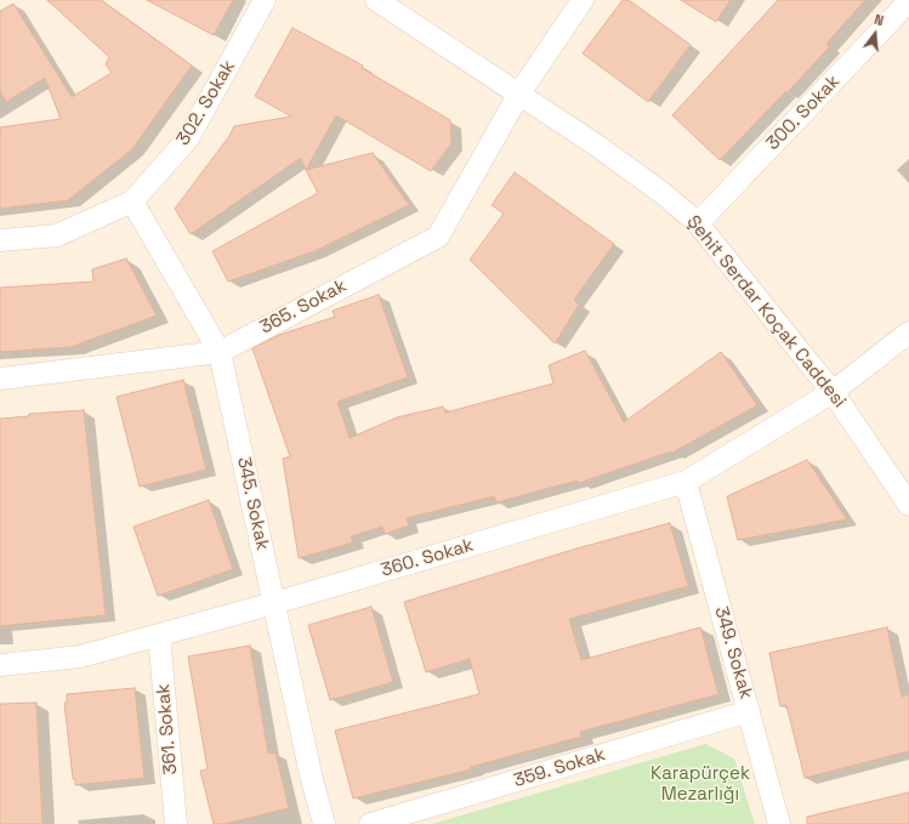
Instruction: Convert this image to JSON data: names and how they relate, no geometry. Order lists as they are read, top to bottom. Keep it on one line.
{"streets":{"street":["302. Sokak","300. Sokak","365. Sokak","Şehit Serdar Koçak Caddesi","345. Sokak","360. Sokak","349. Sokak","361. Sokak","359. Sokak"]},"crossings":[["302. Sokak","345. Sokak"],["300. Sokak","Şehit Serdar Koçak Caddesi"],["365. Sokak","Şehit Serdar Koçak Caddesi"],["365. Sokak","345. Sokak"],["Şehit Serdar Koçak Caddesi","360. Sokak"],["345. Sokak","360. Sokak"],["360. Sokak","349. Sokak"],["360. Sokak","361. Sokak"],["349. Sokak","359. Sokak"]],"parks":["Karapürçek Mezarlığı"],"north":"top"}
